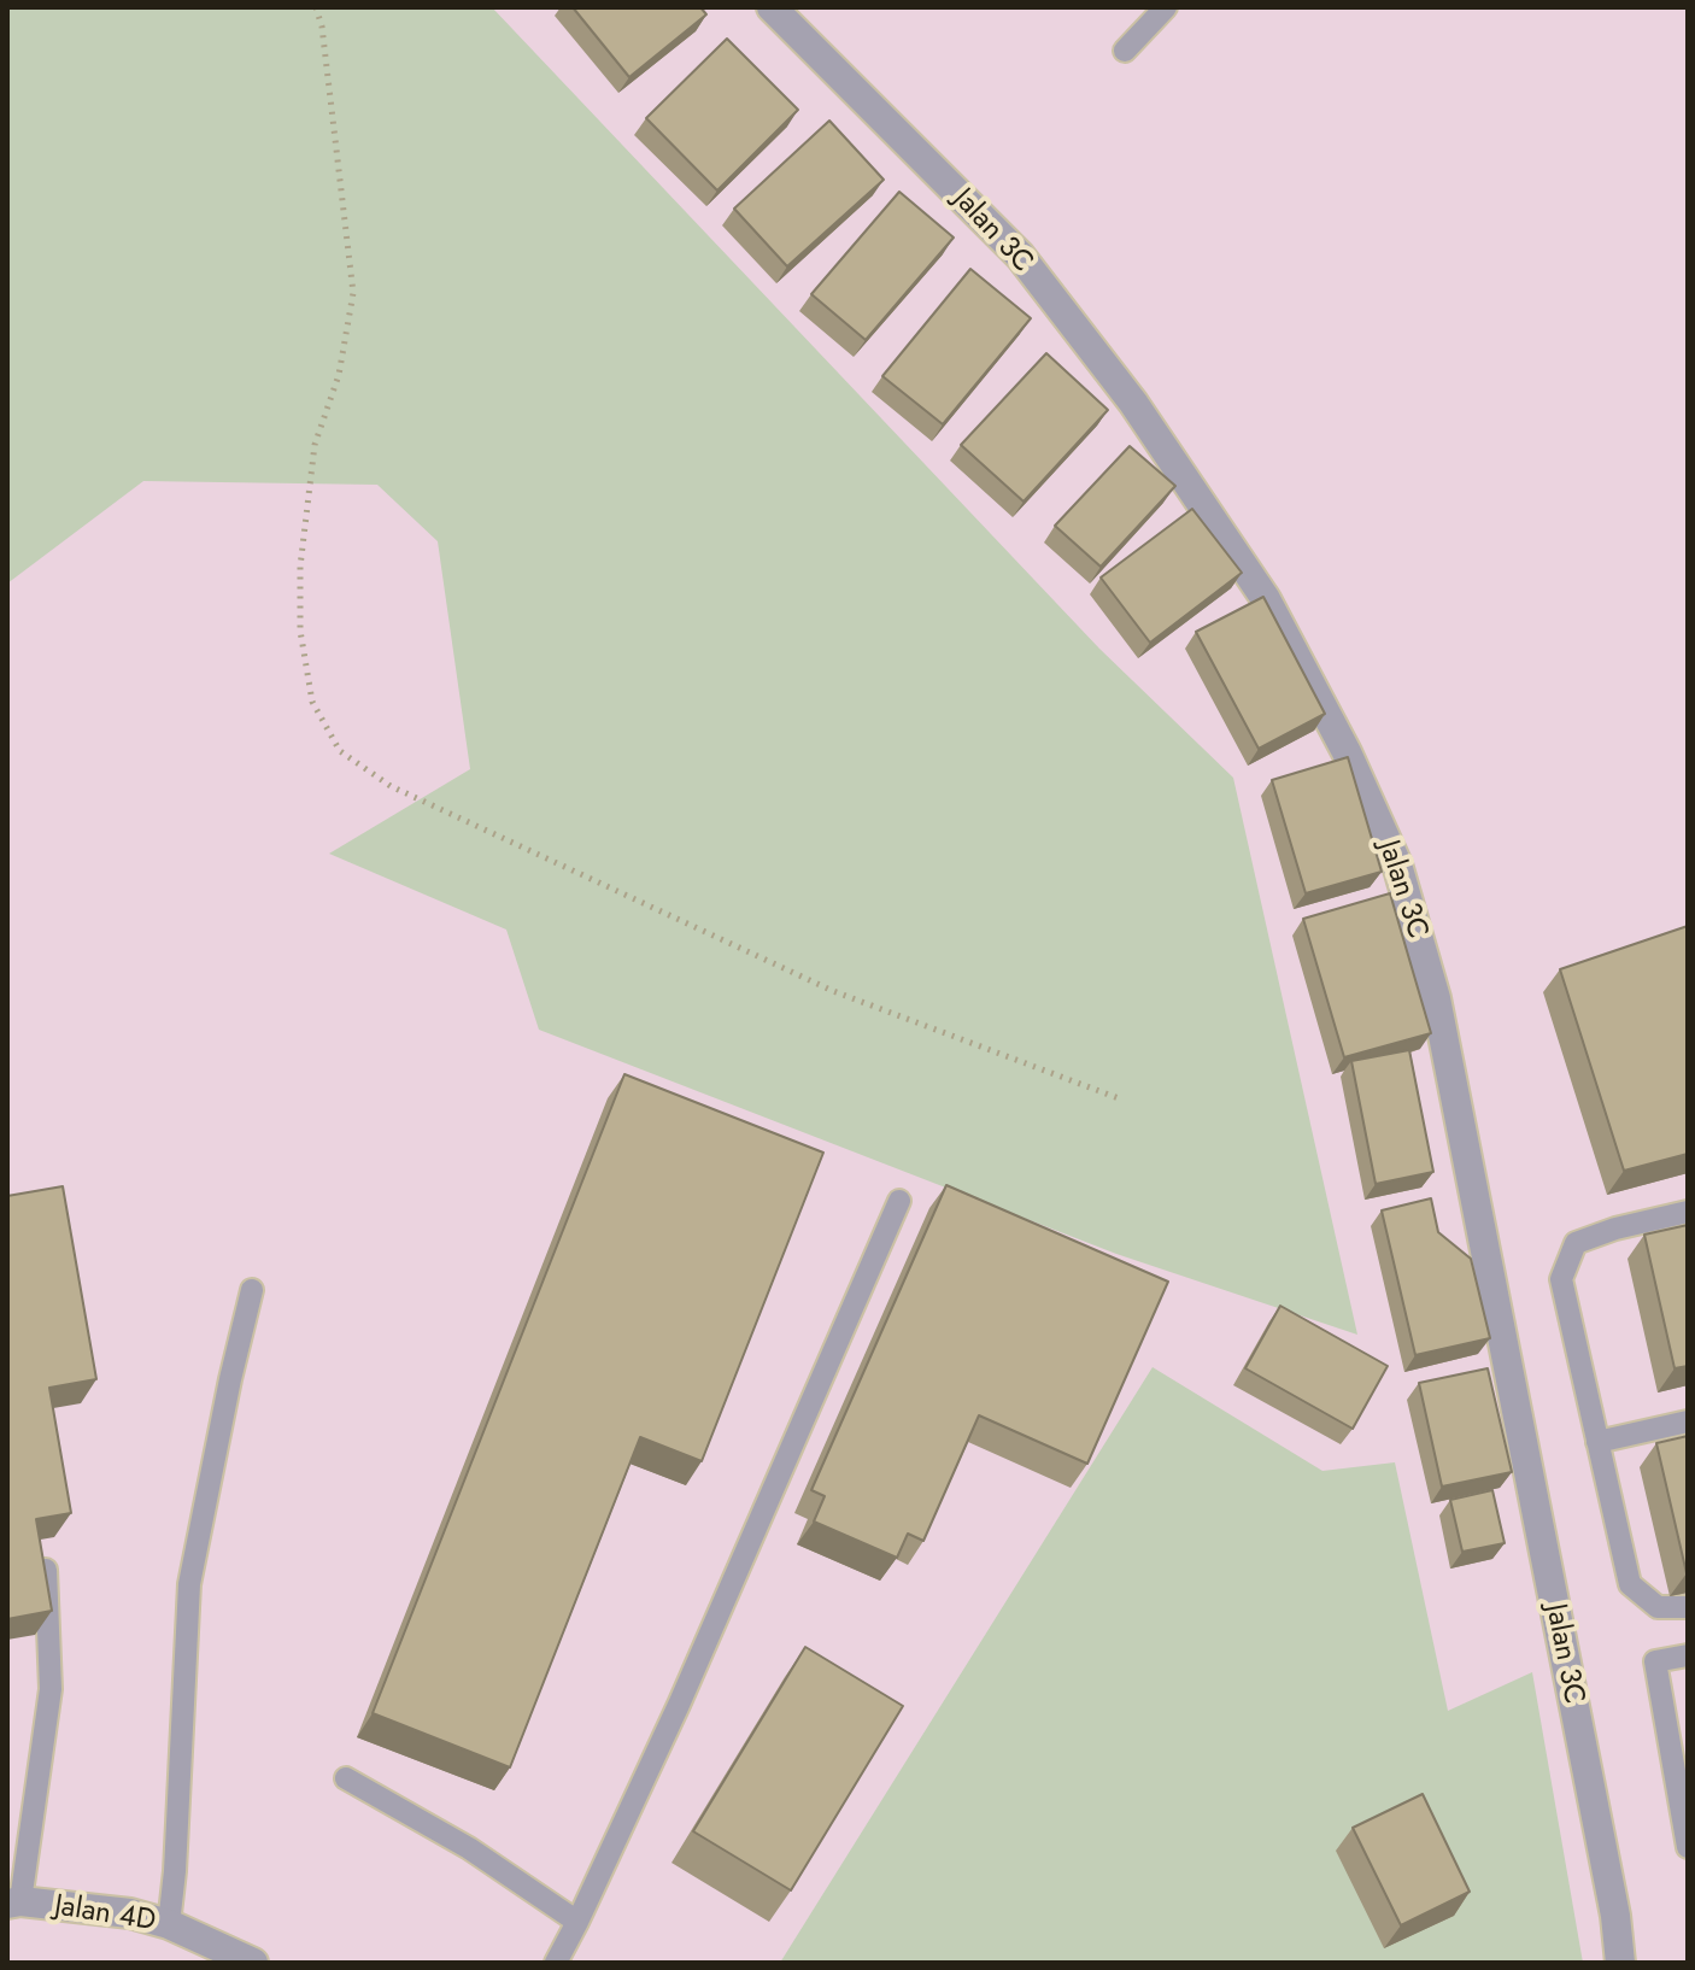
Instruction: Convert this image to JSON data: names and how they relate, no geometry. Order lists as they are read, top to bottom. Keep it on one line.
{"streets":{"street":["Jalan 3C","Jalan 4D"]}}
